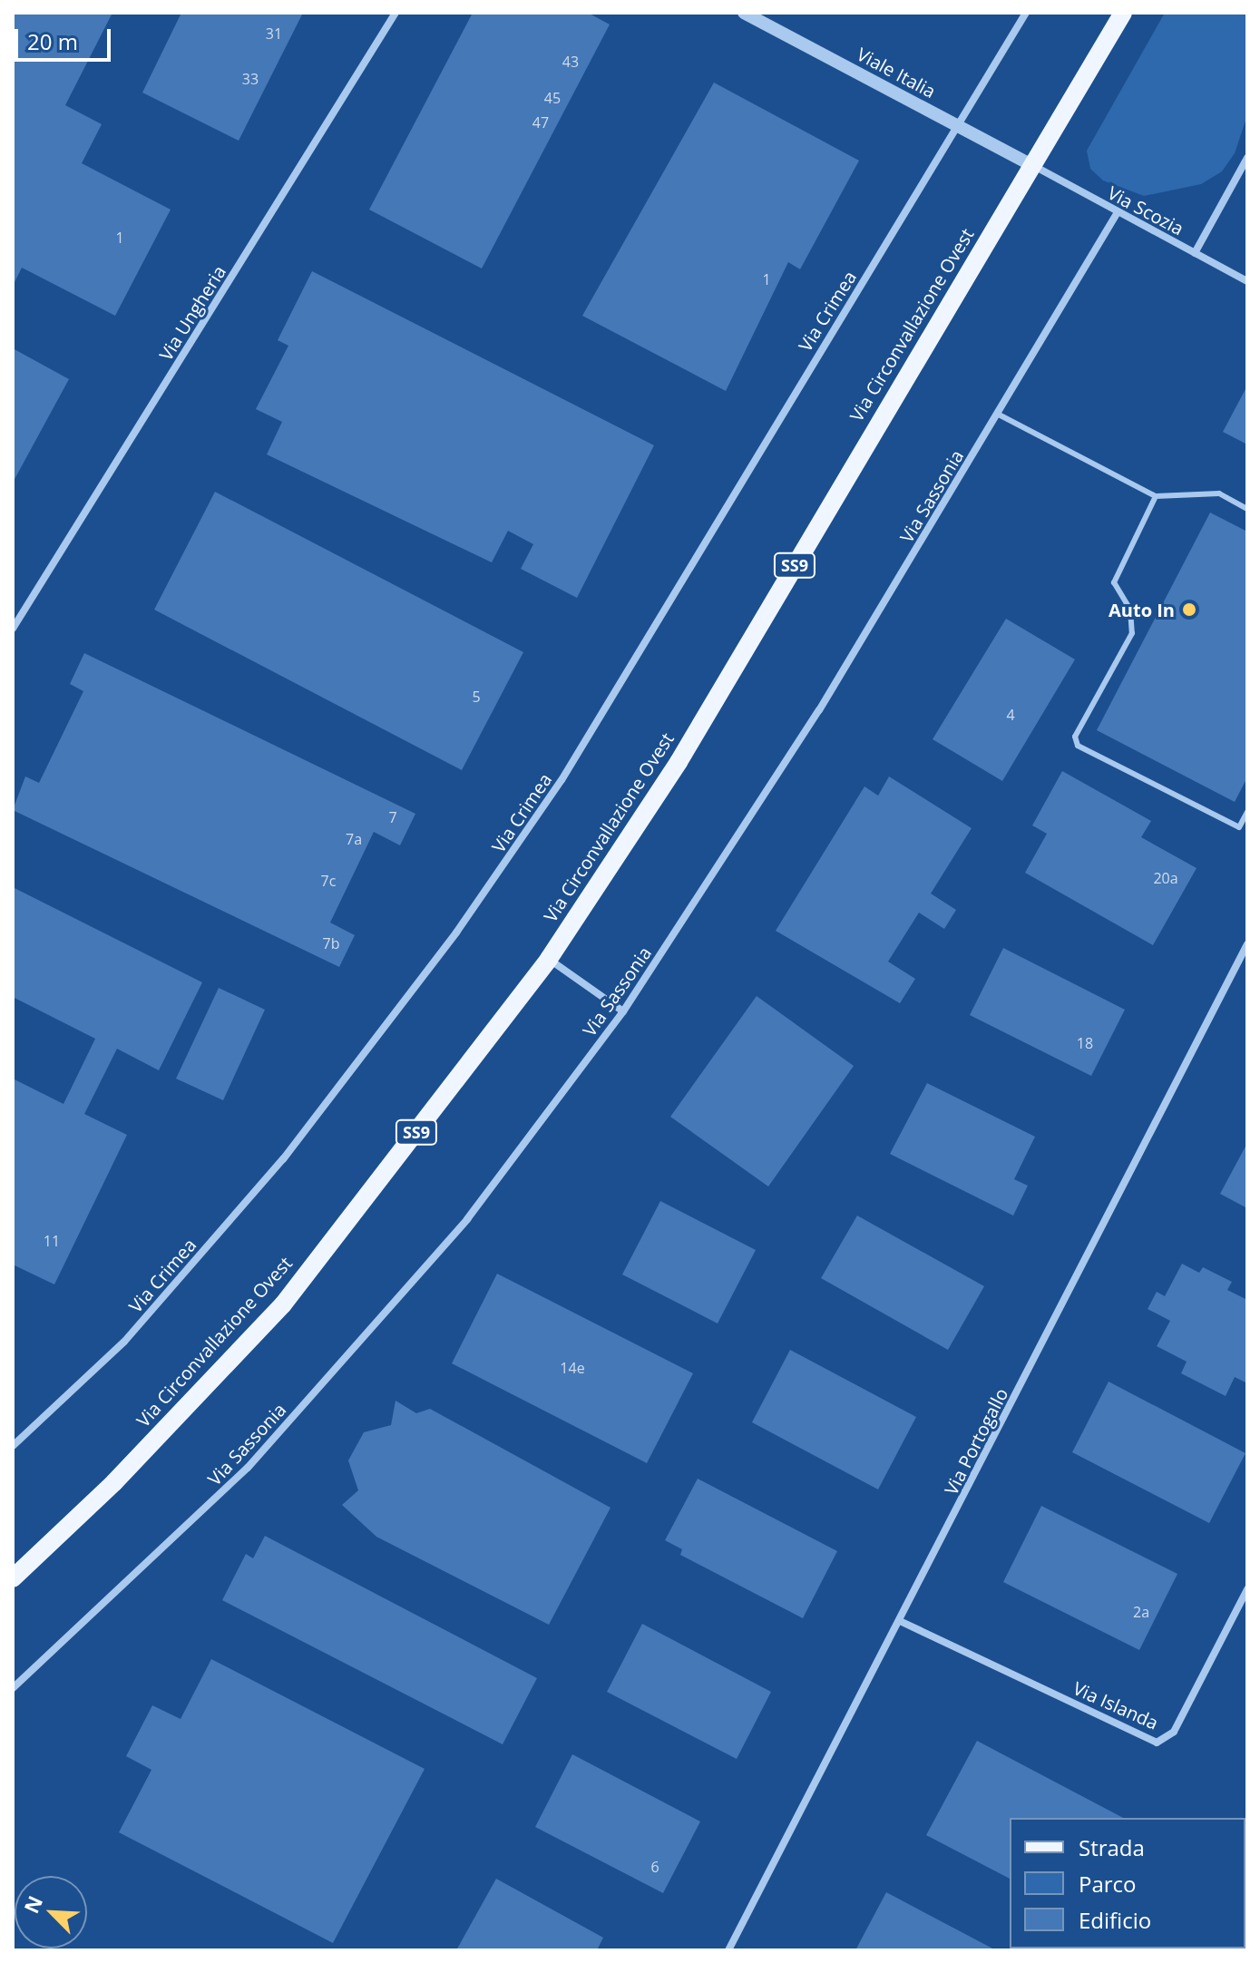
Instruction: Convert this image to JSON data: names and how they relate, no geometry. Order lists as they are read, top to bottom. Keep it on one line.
{"streets":{"main road":["Via Circonvallazione Ovest","SS9"],"street":["Viale Italia","Via Scozia","Via Crimea","Via Ungheria","Via Sassonia","Via Portogallo","Via Islanda"]},"crossings":[["Viale Italia","Via Scozia"],["Viale Italia","Via Crimea"],["Viale Italia","Via Circonvallazione Ovest"],["Via Scozia","Via Circonvallazione Ovest"],["Via Scozia","Via Sassonia"],["Via Portogallo","Via Islanda"]],"places":["Auto In"],"house_numbers":["31","43","33","45","47","1","1","5","4","7","7a","20a","7c","7b","18","11","14e","2a","6"],"legend":["Strada","Parco","Edificio"],"scale_bar":"20 m","north":"top left"}
